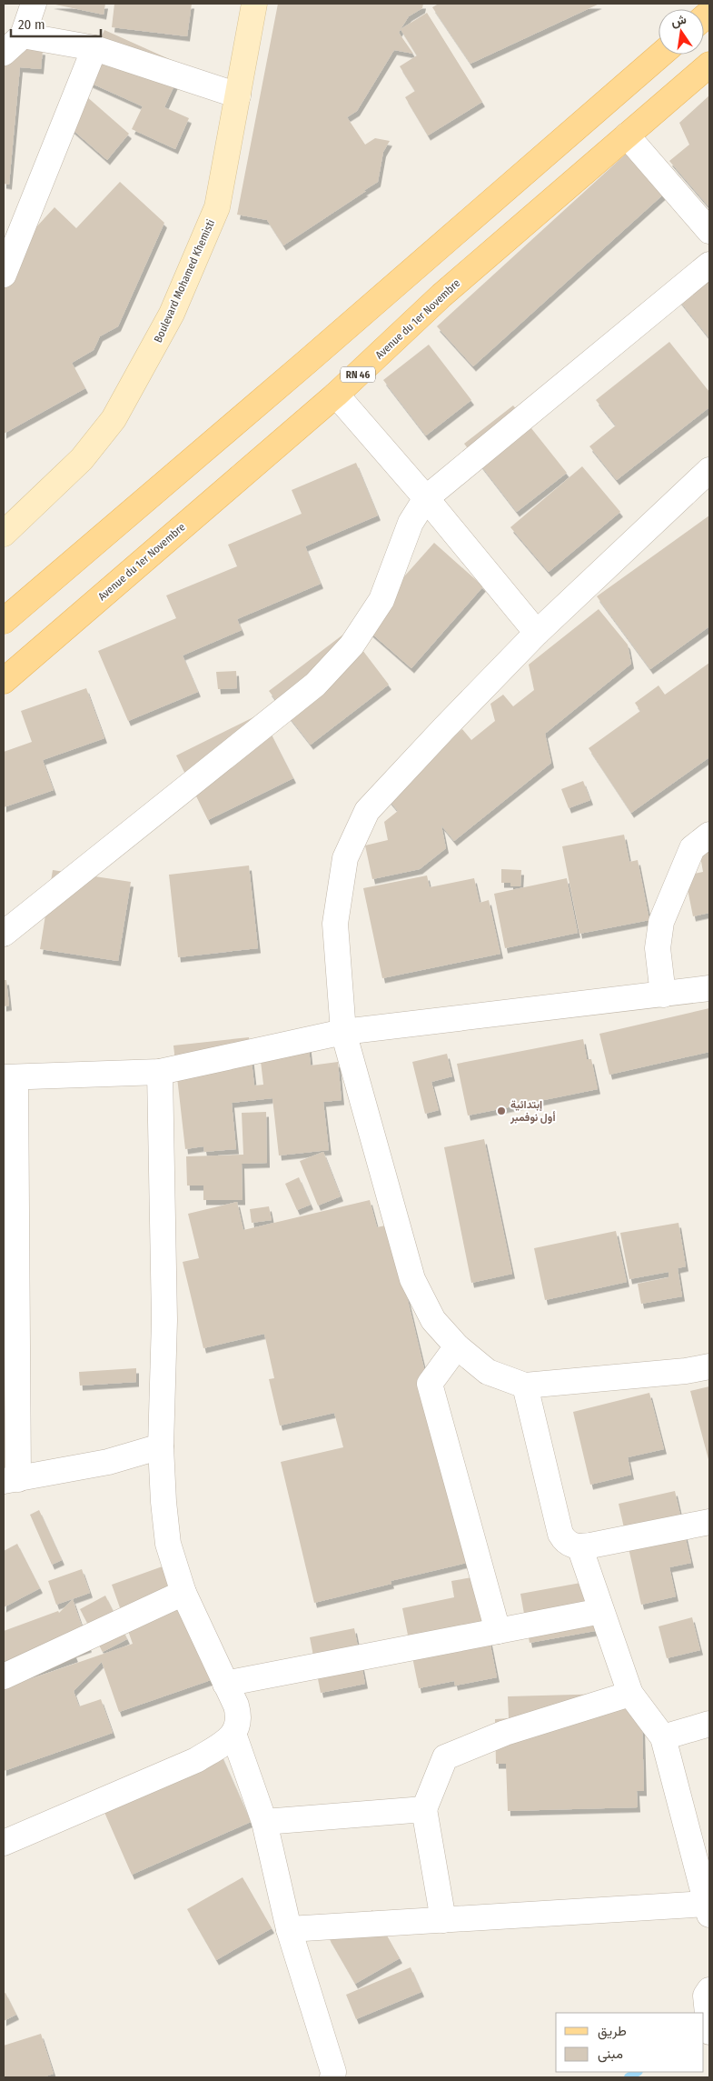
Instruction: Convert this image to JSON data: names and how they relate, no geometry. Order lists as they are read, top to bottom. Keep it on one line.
{"streets":{"main road":["Boulevard Mohamed Khemisti","Avenue du 1er Novembre","RN 46"]},"places":["إبتدائية أول نوفمبر"],"legend":["طريق","مبنى"],"scale_bar":"20 m","north":"top"}
